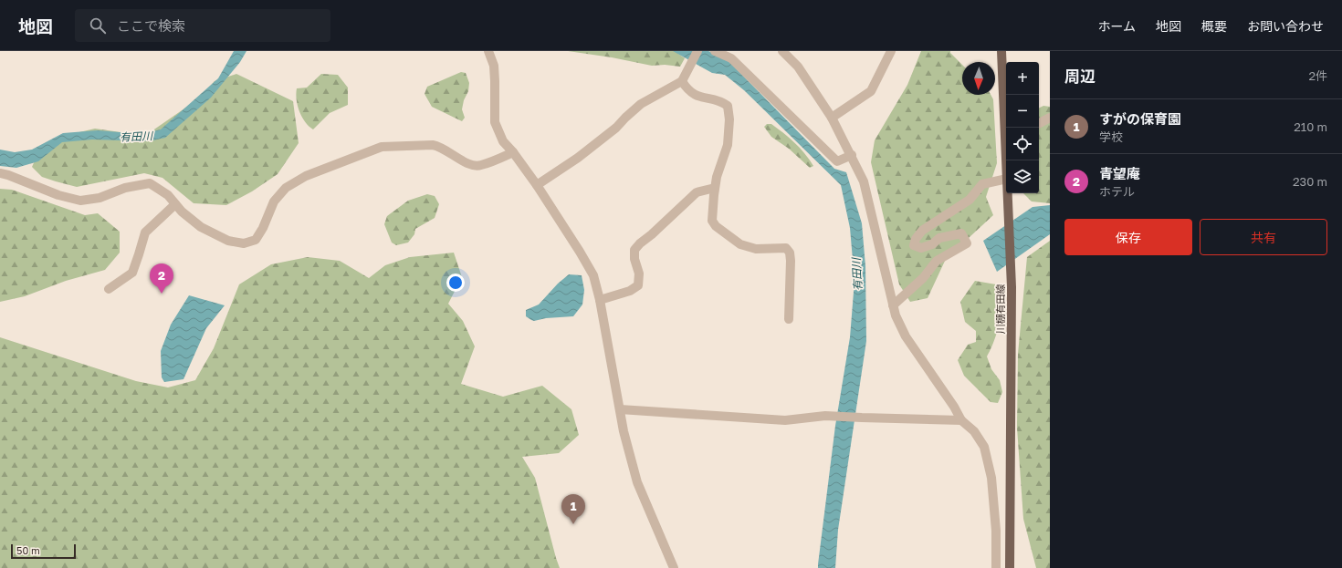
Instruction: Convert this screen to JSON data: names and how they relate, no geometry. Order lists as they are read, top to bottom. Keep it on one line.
{"streets":{"main road":["川棚有田線"]},"water":["有田川"],"scale_bar":"50 m","north":"bottom","page":{"header":"地図","search":"ここで検索","nav":["ホーム","地図","概要","お問い合わせ"],"heading":["周辺","2件"],"map_buttons":["+","−"],"list":[{"mark":"1","name":"すがの保育園","note":"学校","value":"210 m"},{"mark":"2","name":"青望庵","note":"ホテル","value":"230 m"}],"buttons":["保存","共有"],"pins":["2","1"],"scale":"50 m"}}
